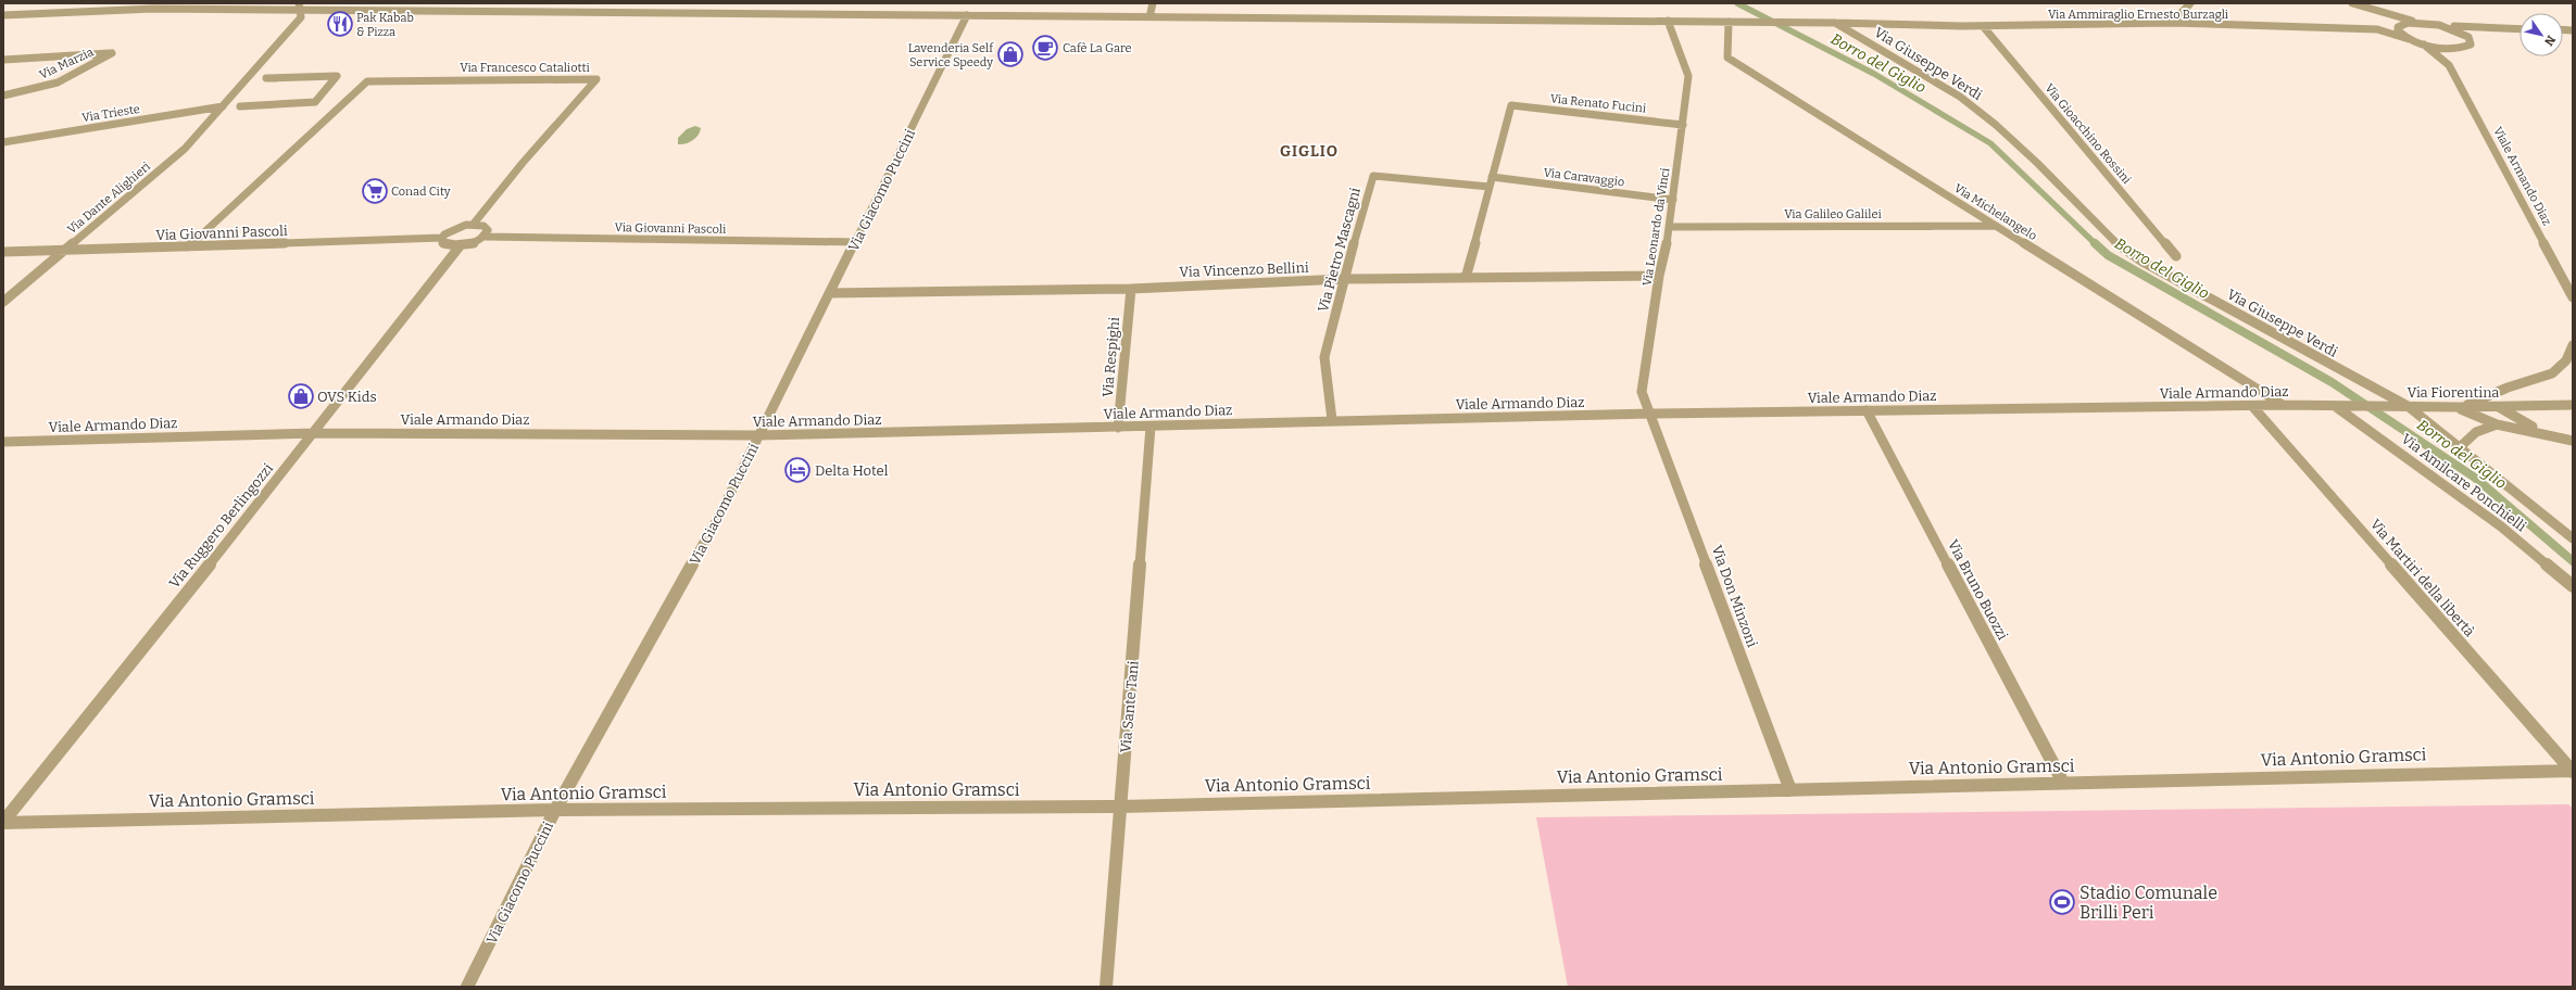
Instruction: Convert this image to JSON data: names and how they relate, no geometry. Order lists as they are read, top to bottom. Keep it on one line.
{"streets":{"street":["Via Ammiraglio Ernesto Burzagli","Via Marzia","Via Giuseppe Verdi","Via Francesco Cataliotti","Via Renato Fucini","Via Trieste","Via Gioacchino Rossini","Viale Armando Diaz","Via Caravaggio","Via Giacomo Puccini","Via Dante Alighieri","Via Michelangelo","Via Galileo Galilei","Via Leonardo da Vinci","Via Giovanni Pascoli","Via Pietro Mascagni","Via Vincenzo Bellini","Via Respighi","Via Fiorentina","Via Amilcare Ponchielli","Via Ruggero Berlingozzi","Via Martiri della libertà","Via Bruno Buozzi","Via Don Minzoni","Via Sante Tani","Via Antonio Gramsci"]},"crossings":[["Via Ammiraglio Ernesto Burzagli","Via Giuseppe Verdi"],["Via Ammiraglio Ernesto Burzagli","Via Gioacchino Rossini"],["Via Ammiraglio Ernesto Burzagli","Viale Armando Diaz"],["Via Ammiraglio Ernesto Burzagli","Via Giacomo Puccini"],["Via Ammiraglio Ernesto Burzagli","Via Dante Alighieri"],["Via Ammiraglio Ernesto Burzagli","Via Michelangelo"],["Via Ammiraglio Ernesto Burzagli","Via Leonardo da Vinci"],["Via Giuseppe Verdi","Via Fiorentina"],["Via Francesco Cataliotti","Via Giovanni Pascoli"],["Via Renato Fucini","Via Caravaggio"],["Via Renato Fucini","Via Leonardo da Vinci"],["Via Renato Fucini","Via Pietro Mascagni"],["Via Trieste","Via Dante Alighieri"],["Viale Armando Diaz","Via Giacomo Puccini"],["Viale Armando Diaz","Via Michelangelo"],["Viale Armando Diaz","Via Leonardo da Vinci"],["Viale Armando Diaz","Via Pietro Mascagni"],["Viale Armando Diaz","Via Respighi"],["Viale Armando Diaz","Via Fiorentina"],["Viale Armando Diaz","Via Amilcare Ponchielli"],["Viale Armando Diaz","Via Ruggero Berlingozzi"],["Viale Armando Diaz","Via Martiri della libertà"],["Viale Armando Diaz","Via Bruno Buozzi"],["Viale Armando Diaz","Via Don Minzoni"],["Viale Armando Diaz","Via Sante Tani"],["Via Caravaggio","Via Leonardo da Vinci"],["Via Caravaggio","Via Pietro Mascagni"],["Via Giacomo Puccini","Via Giovanni Pascoli"],["Via Giacomo Puccini","Via Vincenzo Bellini"],["Via Giacomo Puccini","Via Antonio Gramsci"],["Via Dante Alighieri","Via Giovanni Pascoli"],["Via Michelangelo","Via Galileo Galilei"],["Via Galileo Galilei","Via Leonardo da Vinci"],["Via Leonardo da Vinci","Via Vincenzo Bellini"],["Via Leonardo da Vinci","Via Don Minzoni"],["Via Giovanni Pascoli","Via Ruggero Berlingozzi"],["Via Pietro Mascagni","Via Vincenzo Bellini"],["Via Vincenzo Bellini","Via Respighi"],["Via Fiorentina","Via Amilcare Ponchielli"],["Via Ruggero Berlingozzi","Via Antonio Gramsci"],["Via Martiri della libertà","Via Antonio Gramsci"],["Via Bruno Buozzi","Via Antonio Gramsci"],["Via Don Minzoni","Via Antonio Gramsci"],["Via Sante Tani","Via Antonio Gramsci"]],"districts":["GIGLIO"],"water":["Borro del Giglio"],"places":{"restaurant":["Pak Kabab & Pizza"],"cafe":["Cafè La Gare"],"shop":["Lavenderia Self Service Speedy","OVS Kids"],"supermarket":["Conad City"],"hotel":["Delta Hotel"],"sports":["Stadio Comunale Brilli Peri"]},"north":"bottom right"}
